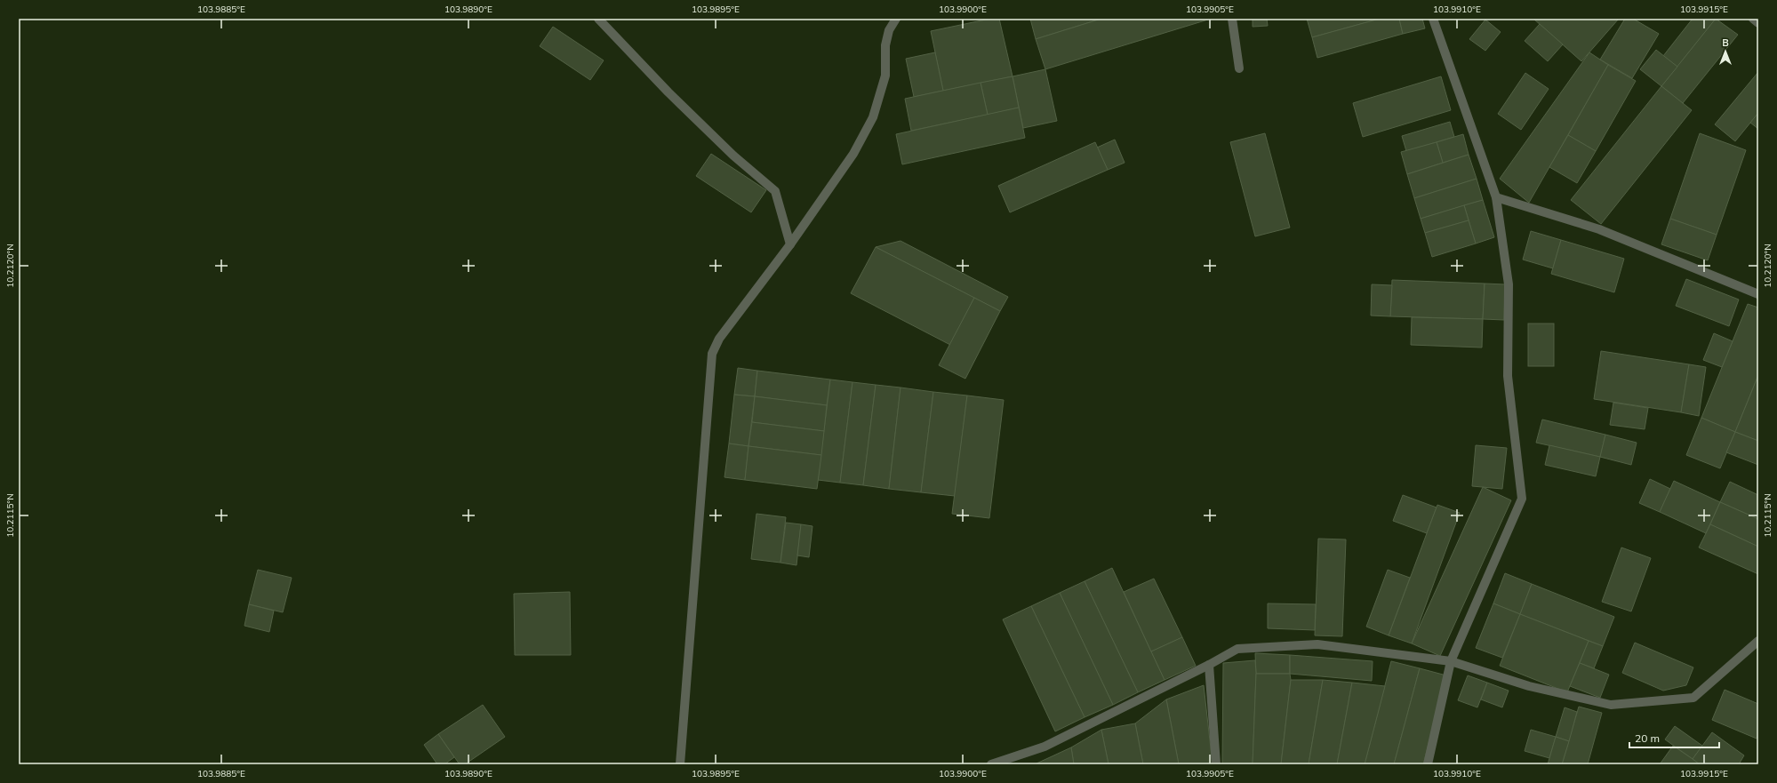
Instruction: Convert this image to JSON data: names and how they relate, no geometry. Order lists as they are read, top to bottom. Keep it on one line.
{"scale_bar":"20 m","north":"top","coordinates":["103.9885°E","103.9890°E","103.9895°E","103.9900°E","103.9905°E","103.9910°E","103.9915°E","10.2120°N","10.2115°N"]}
